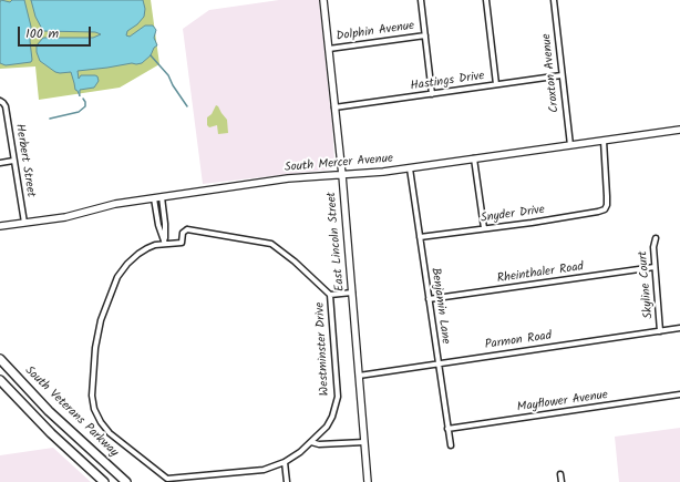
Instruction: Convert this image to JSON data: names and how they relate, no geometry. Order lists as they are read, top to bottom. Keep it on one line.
{"streets":{"highway":["South Veterans Parkway"],"main road":["South Mercer Avenue","East Lincoln Street"],"street":["Dolphin Avenue","Croxton Avenue","Hastings Drive","Herbert Street","Snyder Drive","Rheinthaler Road","Skyline Court","Benjamin Lane","Parmon Road","Westminster Drive","Mayflower Avenue"]},"crossings":[["Dolphin Avenue","East Lincoln Street"],["Croxton Avenue","Hastings Drive"],["Croxton Avenue","South Mercer Avenue"],["Hastings Drive","East Lincoln Street"],["Herbert Street","South Mercer Avenue"],["South Mercer Avenue","Snyder Drive"],["South Mercer Avenue","East Lincoln Street"],["South Mercer Avenue","Benjamin Lane"],["Snyder Drive","Benjamin Lane"],["East Lincoln Street","Parmon Road"],["Rheinthaler Road","Skyline Court"],["Rheinthaler Road","Benjamin Lane"],["Skyline Court","Parmon Road"],["Benjamin Lane","Parmon Road"],["Benjamin Lane","Mayflower Avenue"]],"scale_bar":"100 m"}
